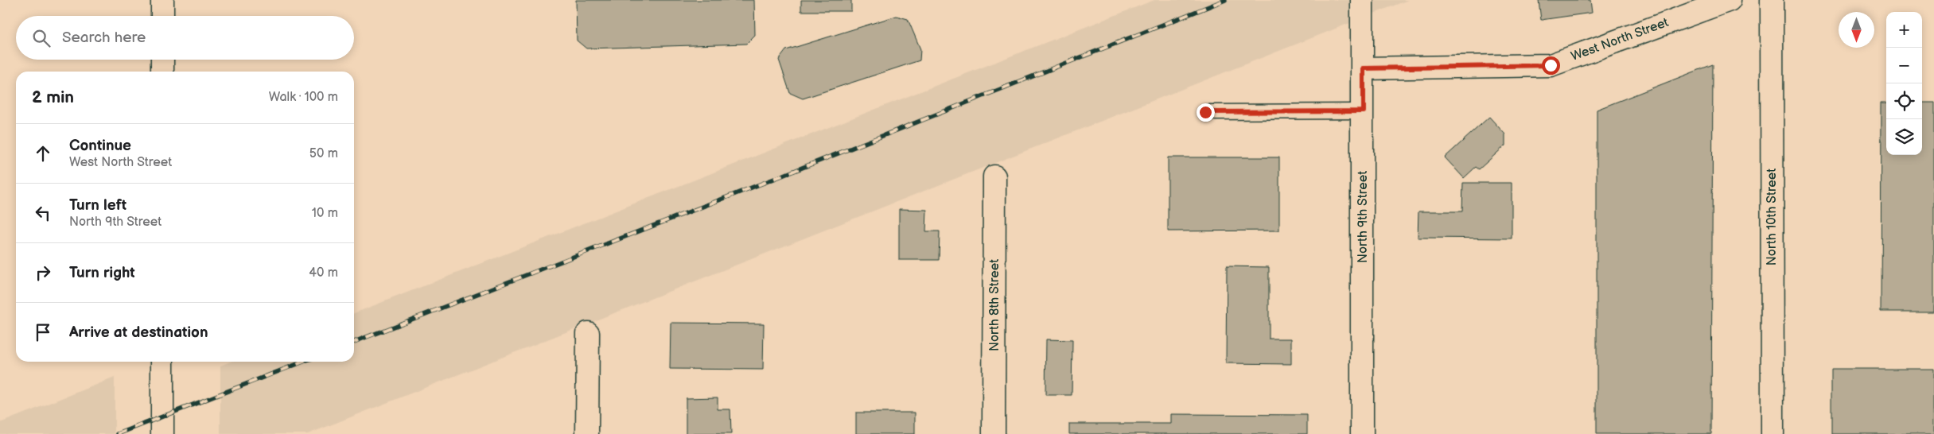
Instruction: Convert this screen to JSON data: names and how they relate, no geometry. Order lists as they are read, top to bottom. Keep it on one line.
{"streets":{"street":["West North Street","North 9th Street","North 10th Street","North 8th Street"]},"crossings":[["West North Street","North 9th Street"]],"north":"bottom","page":{"map_buttons":["+","−"],"search":"Search here","heading":["2 min","Walk · 100 m"],"list":[["Continue","West North Street","50 m"],["Turn left","North 9th Street","10 m"],["Turn right","40 m"],"Arrive at destination"]}}
